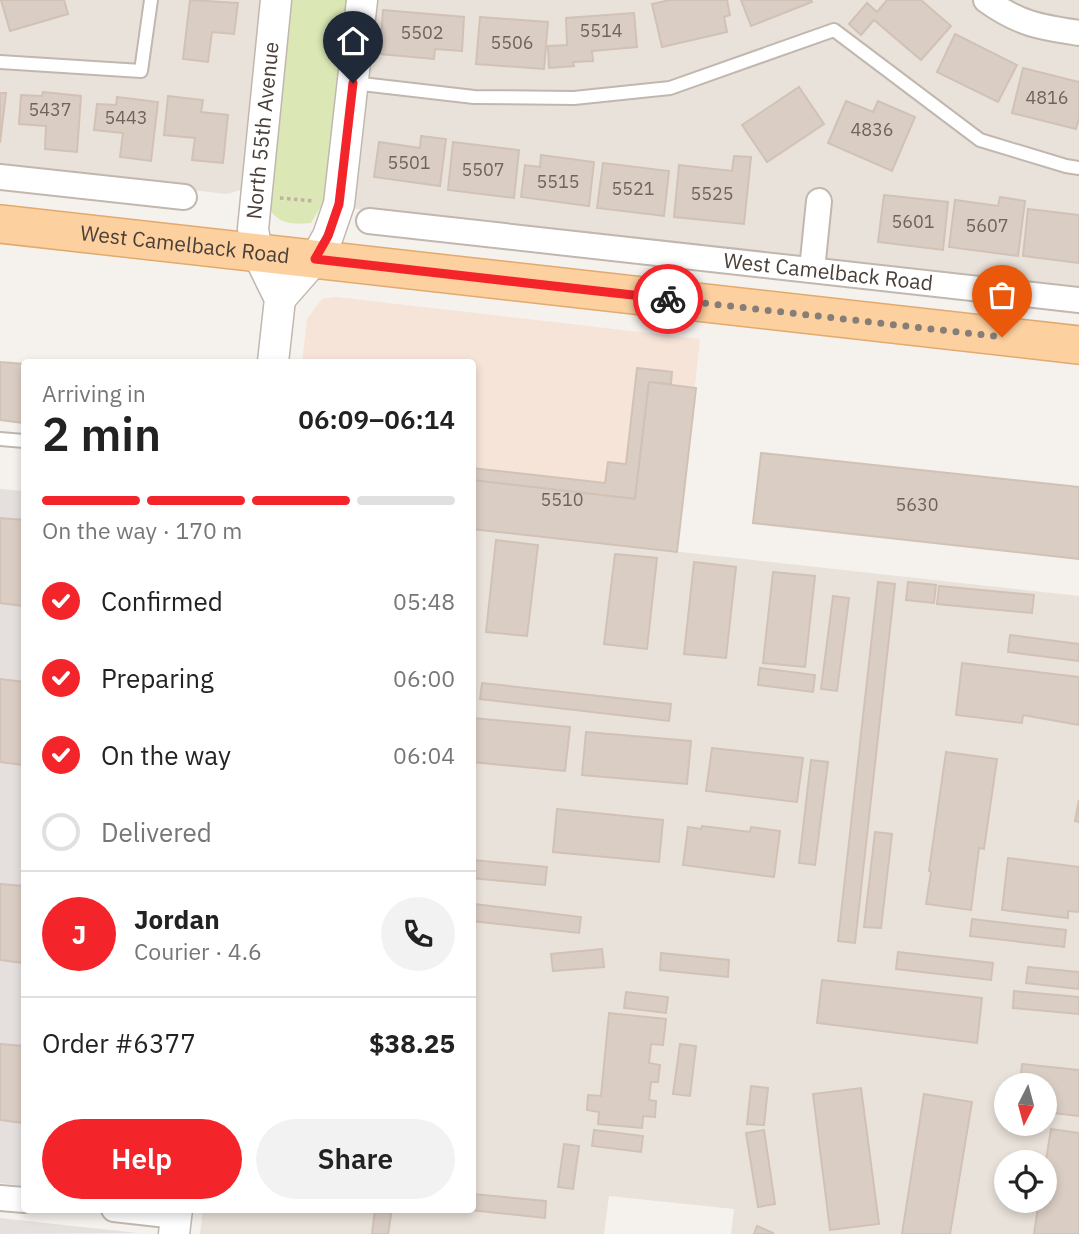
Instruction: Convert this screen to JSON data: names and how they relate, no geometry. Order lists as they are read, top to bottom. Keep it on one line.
{"streets":{"main road":["West Camelback Road"],"street":["North 55th Avenue"]},"crossings":[["North 55th Avenue","West Camelback Road"]],"house_numbers":["5514","5502","5506","4816","5437","5443","4836","5501","5507","5515","5521","5525","5601","5607","5510","5630"],"north":"bottom","page":{"heading":["2 min","Arriving in","06:09–06:14"],"panel":["Jordan","Courier · 4.6","Order #6377","$38.25"],"bar":"On the way · 170 m","list":[["Confirmed","05:48"],["Preparing","06:00"],["On the way","06:04"],"Delivered"],"round":"J","buttons":["Help","Share"]}}
